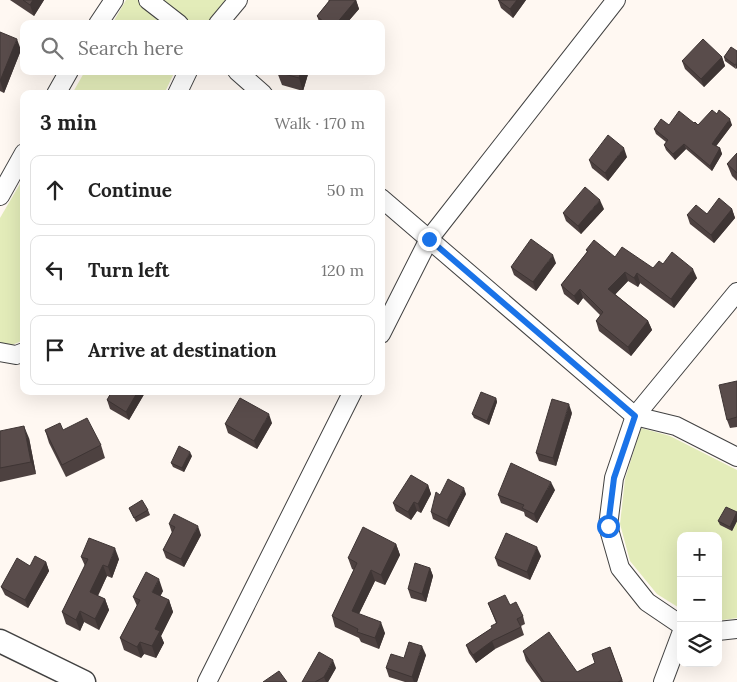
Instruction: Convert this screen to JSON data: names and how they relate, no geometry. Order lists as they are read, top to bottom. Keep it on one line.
{"page":{"search":"Search here","heading":["3 min","Walk · 170 m"],"list":[["Continue","50 m"],["Turn left","120 m"],"Arrive at destination"],"map_buttons":["+","−"]}}
